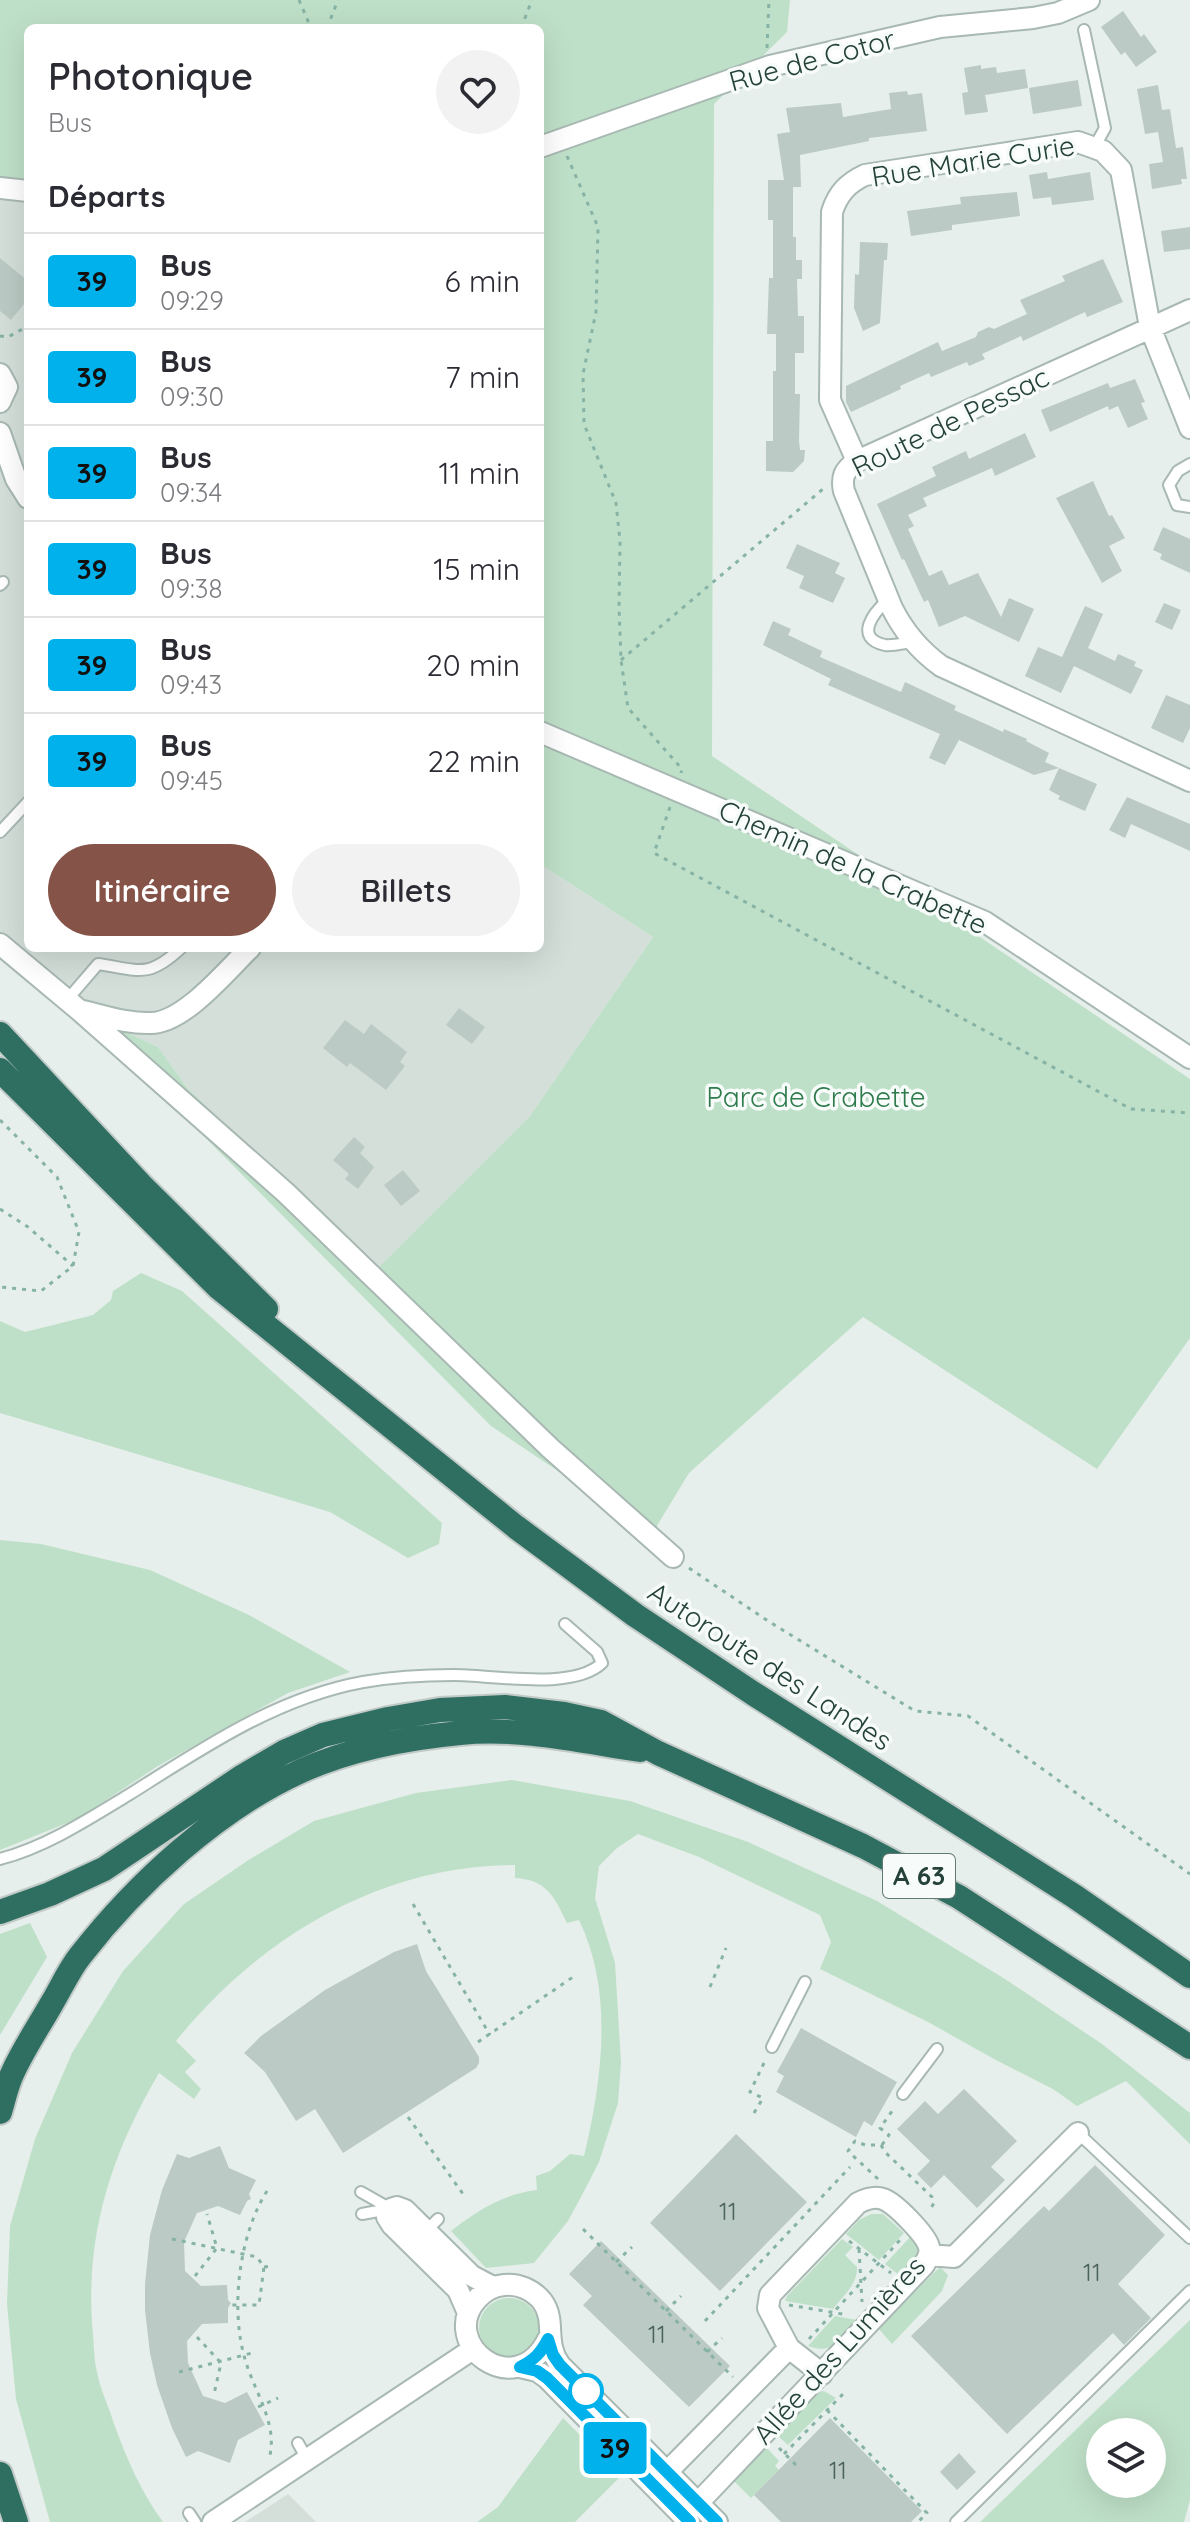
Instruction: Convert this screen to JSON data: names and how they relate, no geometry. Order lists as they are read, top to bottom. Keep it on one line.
{"streets":{"highway":["Autoroute des Landes","A 63"],"street":["Rue de Cotor","Rue Marie Curie","Route de Pessac","Chemin de la Crabette","Allée des Lumières"]},"crossings":[["Rue Marie Curie","Route de Pessac"]],"parks":["Parc de Crabette"],"lines":["bus line 39"],"house_numbers":["11","11","11","11"],"page":{"on_map":"39","heading":[["Photonique","Bus"],"Départs"],"list":[{"mark":"39","name":"Bus","note":"09:29","value":"6 min"},{"mark":"39","name":"Bus","note":"09:30","value":"7 min"},{"mark":"39","name":"Bus","note":"09:34","value":"11 min"},{"mark":"39","name":"Bus","note":"09:38","value":"15 min"},{"mark":"39","name":"Bus","note":"09:43","value":"20 min"},{"mark":"39","name":"Bus","note":"09:45","value":"22 min"}],"buttons":["Itinéraire","Billets"]}}
